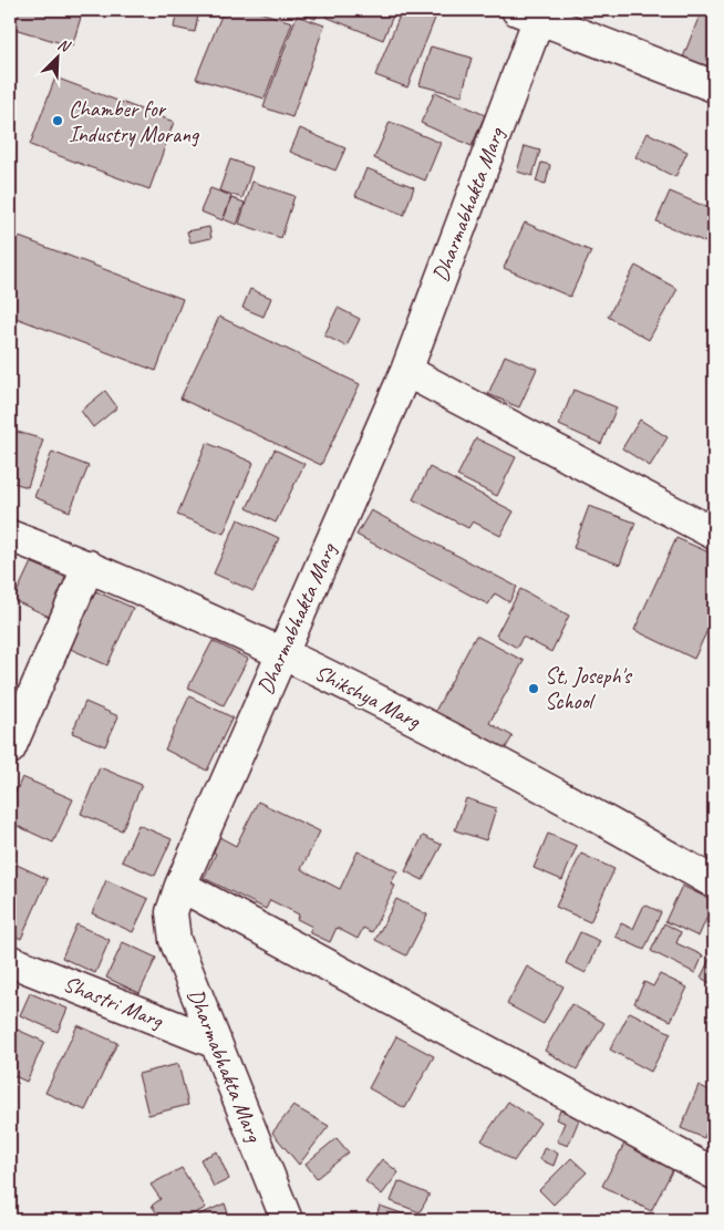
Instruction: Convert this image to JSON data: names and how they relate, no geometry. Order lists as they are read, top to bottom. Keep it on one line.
{"streets":{"street":["Dharmabhakta Marg","Shikshya Marg","Shastri Marg"]},"crossings":[["Dharmabhakta Marg","Shikshya Marg"],["Dharmabhakta Marg","Shastri Marg"]],"places":["Chamber for Industry Morang","St, Joseph's School"],"north":"top right"}
